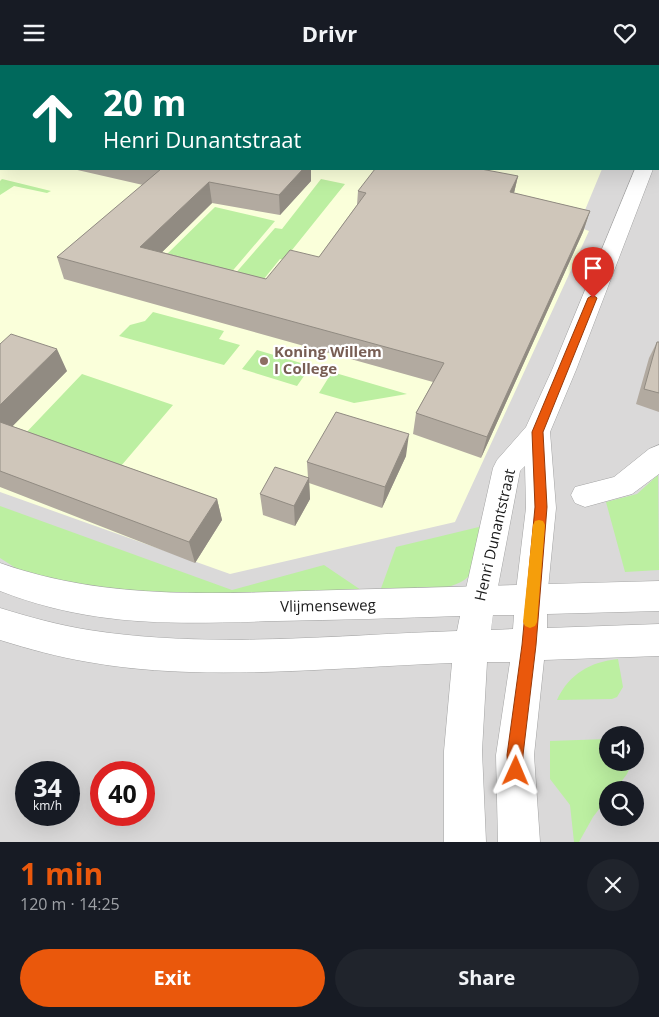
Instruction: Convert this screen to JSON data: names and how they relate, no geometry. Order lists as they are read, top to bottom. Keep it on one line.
{"streets":{"street":["Henri Dunantstraat","Vlijmenseweg"]},"crossings":[["Henri Dunantstraat","Vlijmenseweg"]],"places":["Koning Willem I College"],"page":{"header":"Drivr","turn":["20 m","Henri Dunantstraat"],"speed":"34 km/h","limit":"40","heading":["1 min","120 m · 14:25"],"buttons":["Exit","Share"]}}
